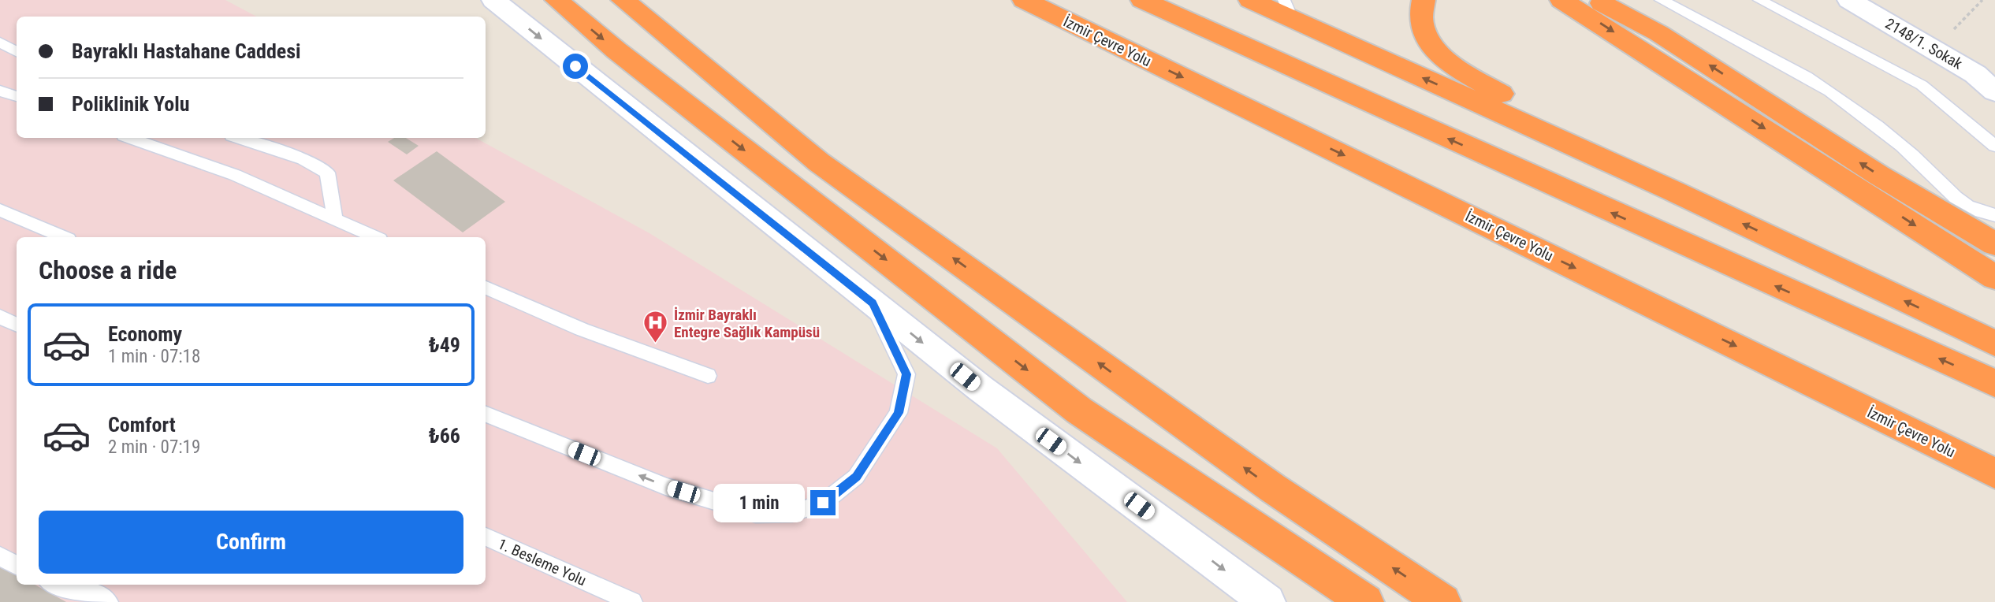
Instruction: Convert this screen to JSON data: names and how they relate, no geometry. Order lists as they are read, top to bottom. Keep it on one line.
{"streets":{"highway":["İzmir Çevre Yolu"],"street":["2148/1. Sokak"],"lane":["1. Besleme Yolu"]},"places":{"hospital":["İzmir Bayraklı Entegre Sağlık Kampüsü"]},"page":{"banner":["Bayraklı Hastahane Caddesi","Poliklinik Yolu"],"heading":"Choose a ride","list":[{"name":"Economy","note":"1 min · 07:18","value":"₺49"},{"name":"Comfort","note":"2 min · 07:19","value":"₺66"}],"bubble":"1 min","buttons":"Confirm"}}
